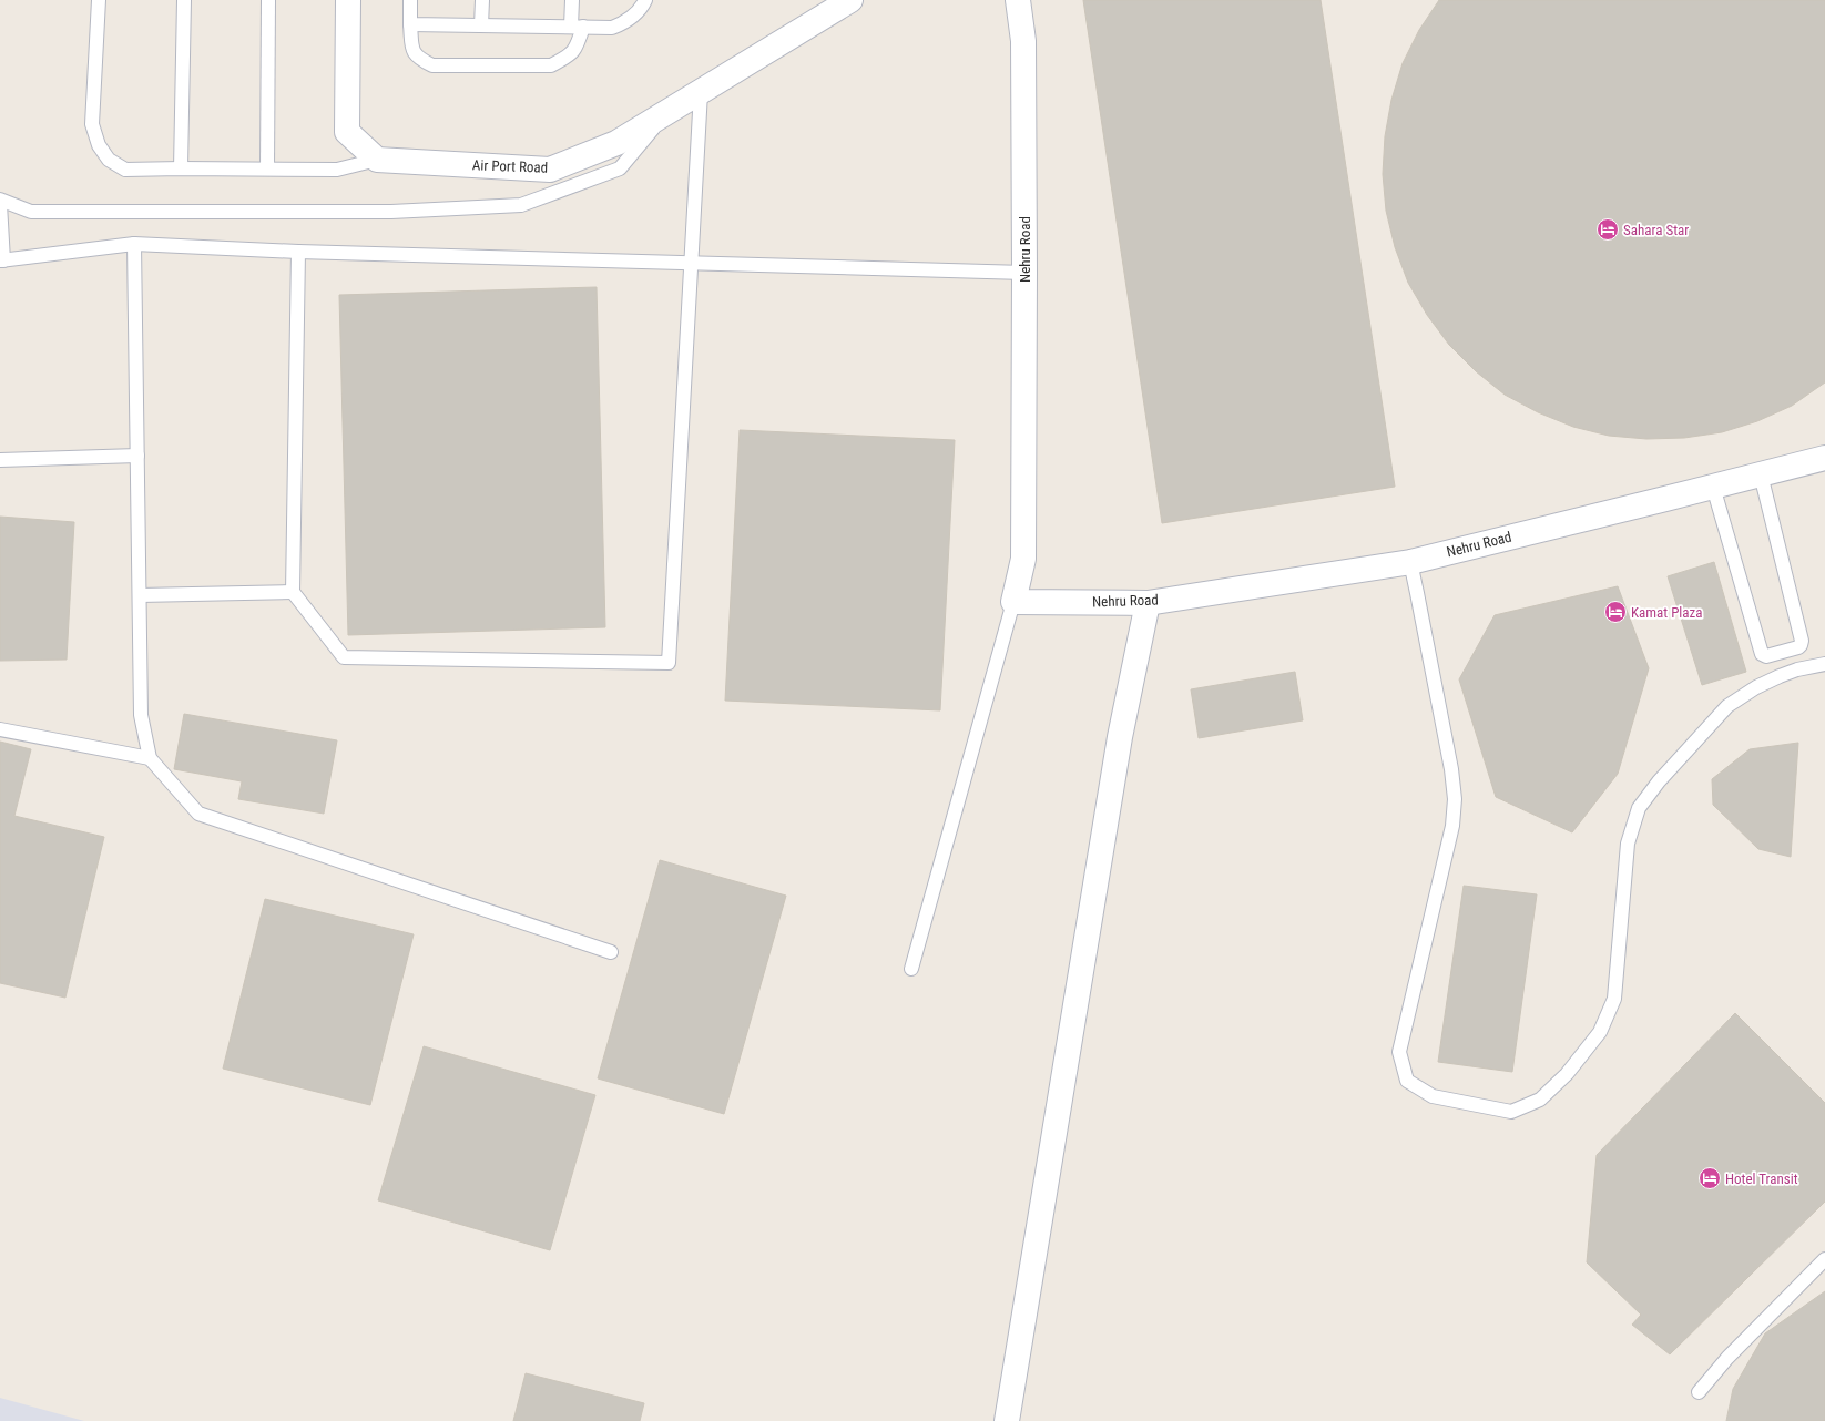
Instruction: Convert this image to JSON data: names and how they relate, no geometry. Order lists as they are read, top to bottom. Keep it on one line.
{"streets":{"street":["Air Port Road","Nehru Road"]},"places":{"hotel":["Sahara Star","Kamat Plaza","Hotel Transit"]}}
